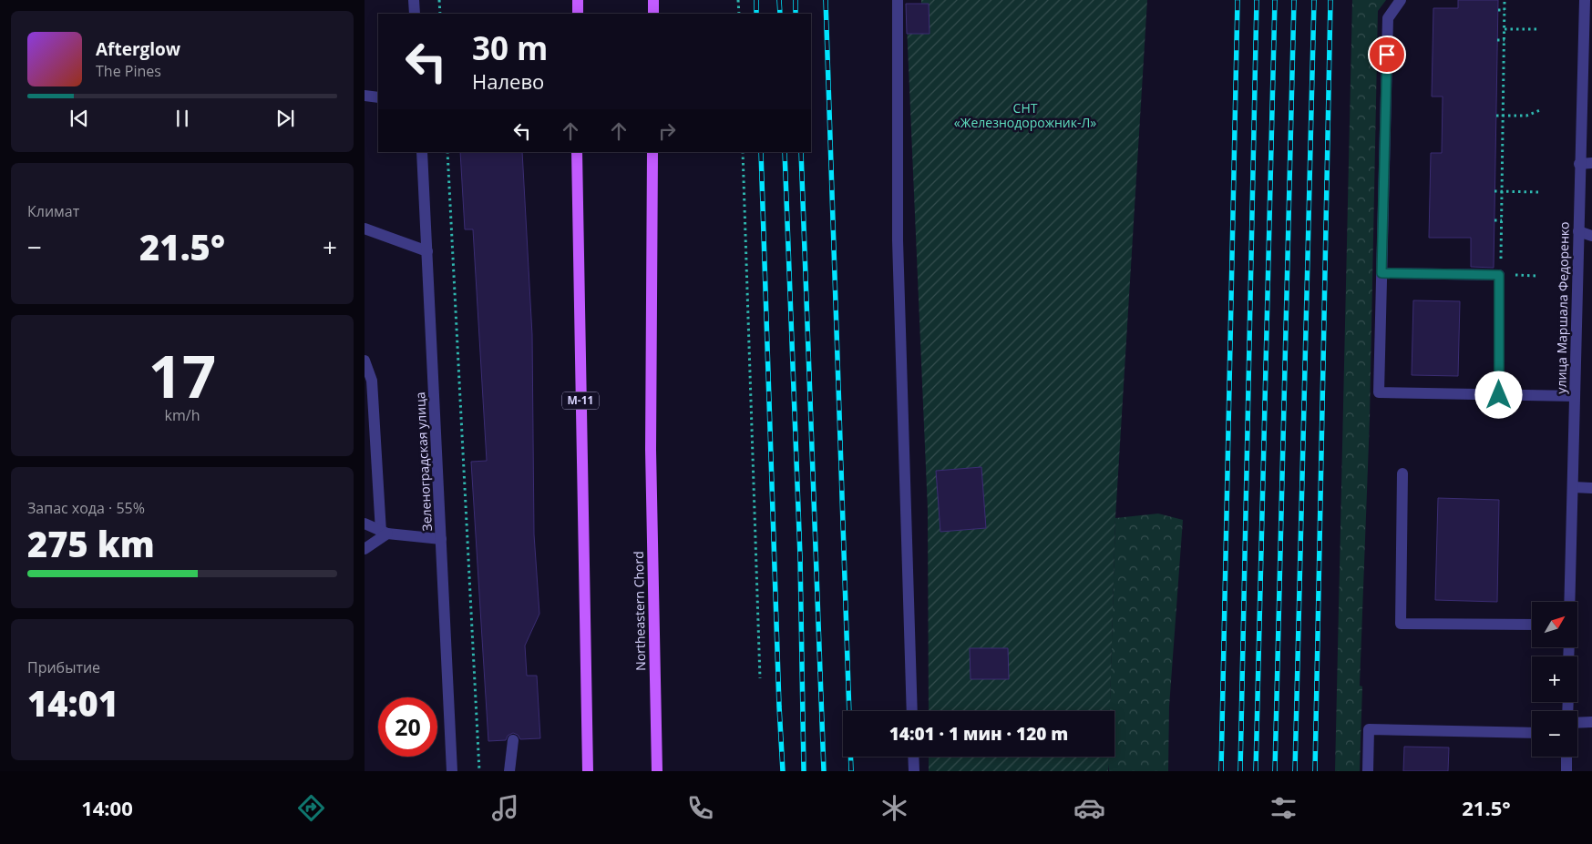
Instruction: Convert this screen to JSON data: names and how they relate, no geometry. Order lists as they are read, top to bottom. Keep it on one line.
{"streets":{"main road":["М-11","Northeastern Chord"],"street":["улица Маршала Федоренко","Зеленоградская улица"]},"parks":["СНТ «Железнодорожник-Л»"],"north":"top right","page":{"turn":["30 m","Налево"],"song":["Afterglow","The Pines"],"tile":["Климат",["17","km/h"],["Запас хода · 55%","275 km"],["Прибытие","14:01"]],"heat":["−","21.5°","+"],"map_buttons":["+","−"],"limit":"20","trip":"14:01 · 1 мин · 120 m","tabs":["14:00","21.5°"]}}
